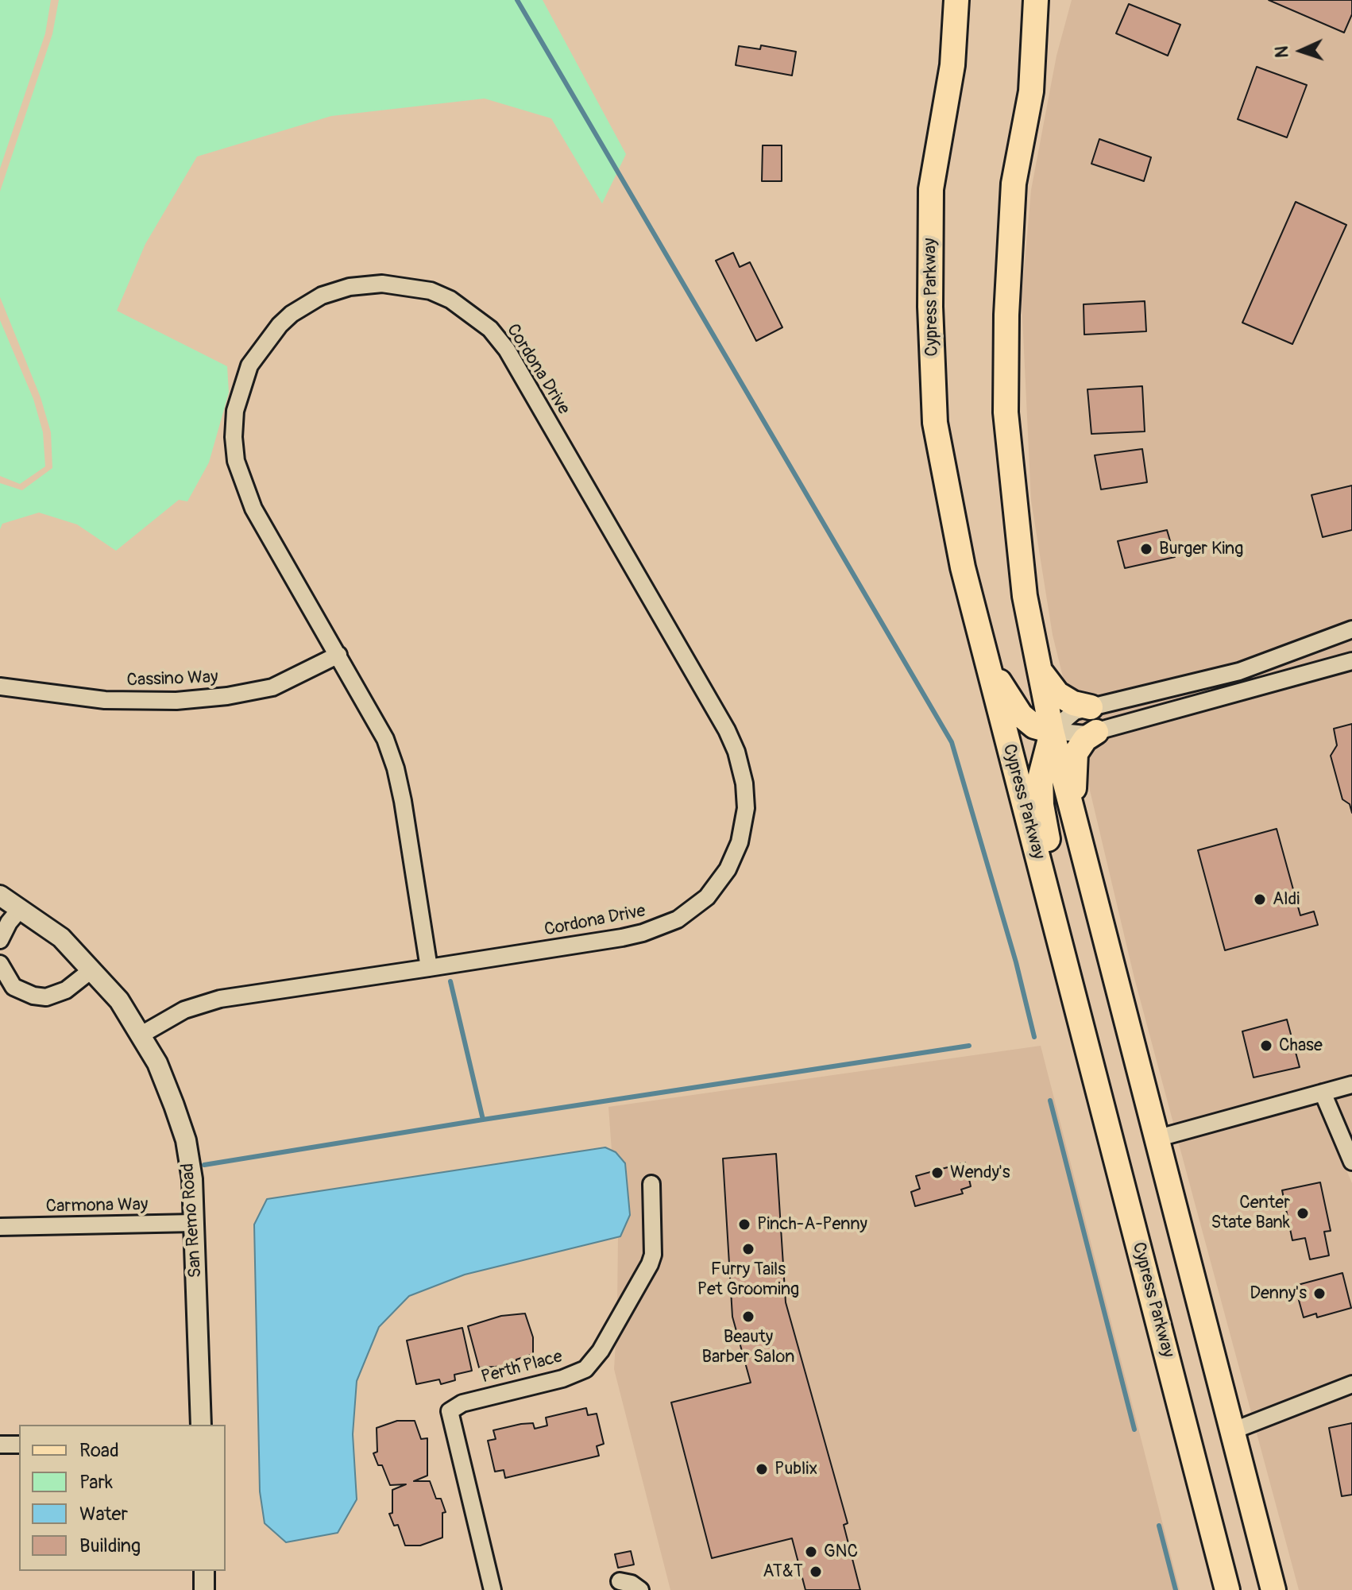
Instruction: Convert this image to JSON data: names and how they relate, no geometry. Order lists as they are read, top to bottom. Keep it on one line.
{"streets":{"main road":["Cypress Parkway"],"street":["Cordona Drive","Cassino Way","Carmona Way","San Remo Road","Perth Place"]},"crossings":[["Cordona Drive","Cassino Way"],["Cordona Drive","San Remo Road"],["Carmona Way","San Remo Road"]],"places":["Burger King","Aldi","Chase","Wendy's","Center State Bank","Pinch-A-Penny","Furry Tails Pet Grooming","Denny's","Beauty Barber Salon","Publix","GNC","AT&T"],"legend":["Road","Park","Water","Building"],"north":"left"}
